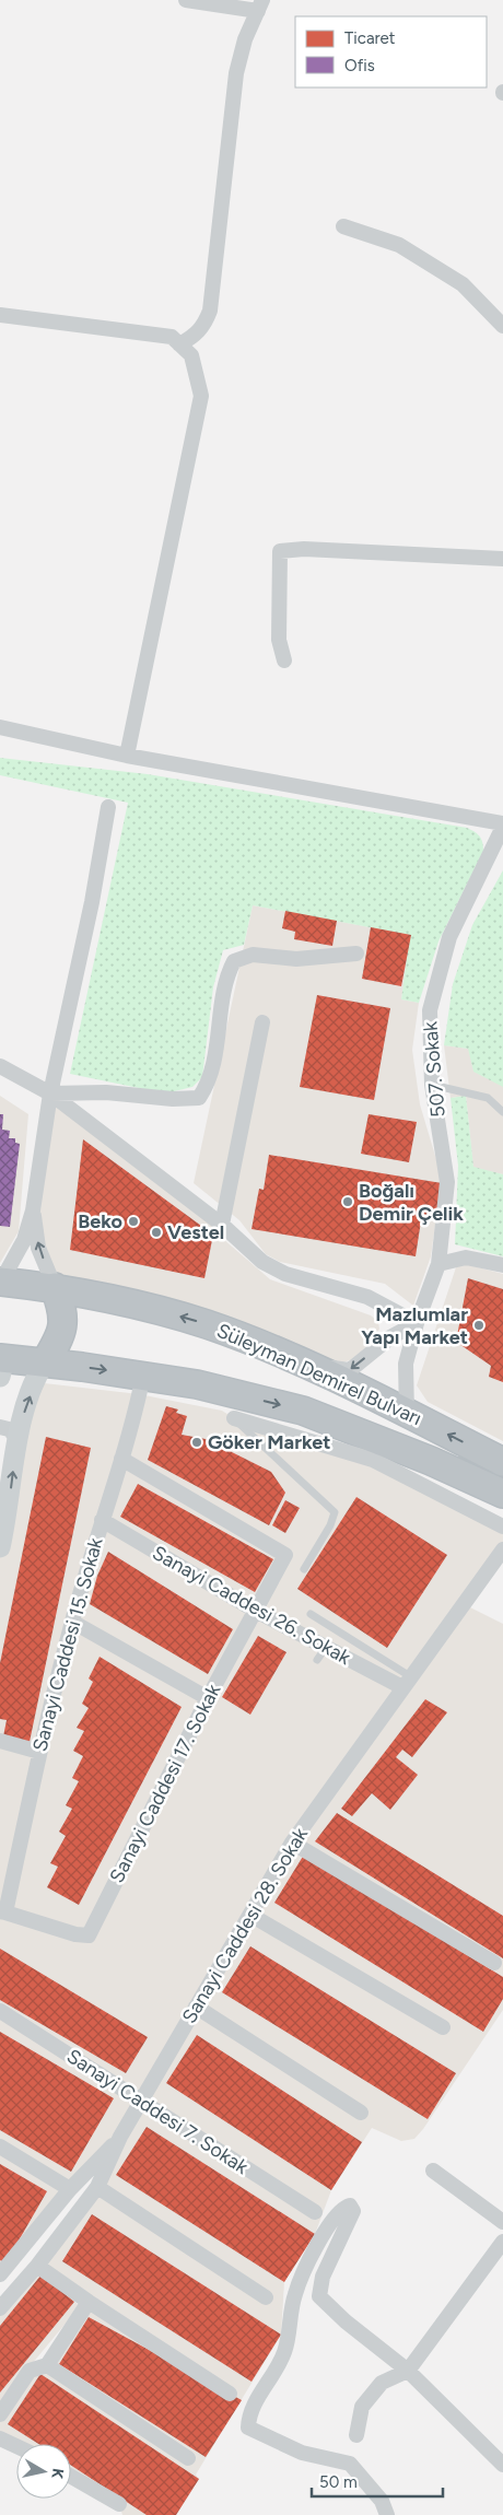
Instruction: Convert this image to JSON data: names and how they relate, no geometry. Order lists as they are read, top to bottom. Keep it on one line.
{"streets":{"highway":["Süleyman Demirel Bulvarı"],"street":["507. Sokak","Sanayi Caddesi 26. Sokak","Sanayi Caddesi 15. Sokak","Sanayi Caddesi 17. Sokak","Sanayi Caddesi 28. Sokak","Sanayi Caddesi 7. Sokak"]},"crossings":[["507. Sokak","Süleyman Demirel Bulvarı"],["Süleyman Demirel Bulvarı","Sanayi Caddesi 15. Sokak"],["Sanayi Caddesi 26. Sokak","Sanayi Caddesi 15. Sokak"],["Sanayi Caddesi 26. Sokak","Sanayi Caddesi 17. Sokak"],["Sanayi Caddesi 26. Sokak","Sanayi Caddesi 28. Sokak"],["Sanayi Caddesi 15. Sokak","Sanayi Caddesi 17. Sokak"],["Sanayi Caddesi 28. Sokak","Sanayi Caddesi 7. Sokak"]],"places":["Boğalı Demir Çelik","Beko","Vestel","Mazlumlar Yapı Market","Göker Market"],"legend":["Ticaret","Ofis"],"scale_bar":"50 m","north":"right"}
